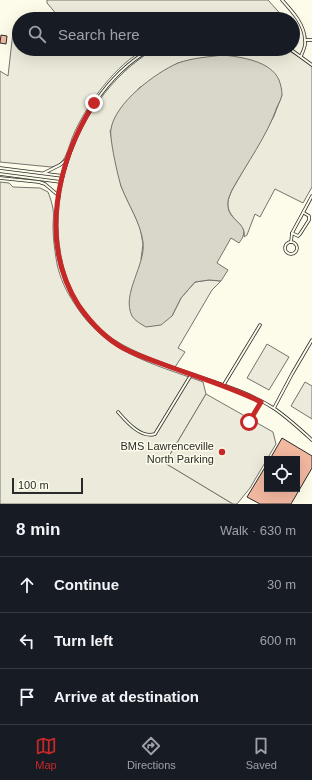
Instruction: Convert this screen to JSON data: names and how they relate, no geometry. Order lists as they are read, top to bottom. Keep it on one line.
{"places":["BMS Lawrenceville North Parking"],"scale_bar":"100 m","page":{"search":"Search here","scale":"100 m","heading":["8 min","Walk · 630 m"],"list":[["Continue","30 m"],["Turn left","600 m"],"Arrive at destination"],"nav":["Map","Directions","Saved"]}}
